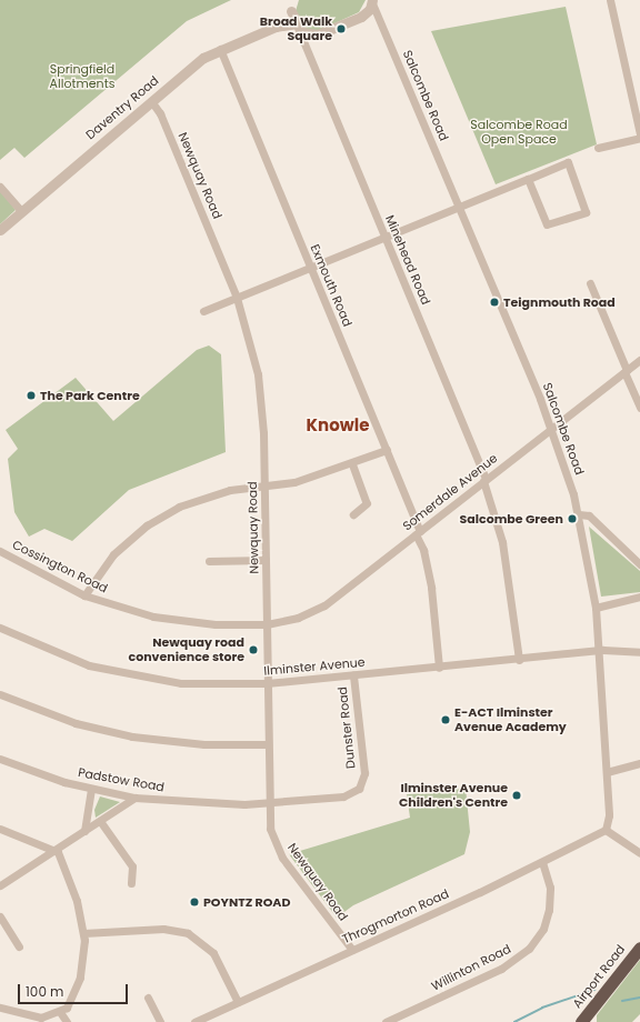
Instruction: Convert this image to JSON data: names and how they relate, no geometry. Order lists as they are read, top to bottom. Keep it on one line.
{"streets":{"highway":["Airport Road"],"street":["Salcombe Road","Daventry Road","Newquay Road","Minehead Road","Exmouth Road","Somerdale Avenue","Cossington Road","Ilminster Avenue","Dunster Road","Padstow Road","Throgmorton Road","Willinton Road"]},"crossings":[["Salcombe Road","Somerdale Avenue"],["Salcombe Road","Ilminster Avenue"],["Salcombe Road","Throgmorton Road"],["Daventry Road","Newquay Road"],["Daventry Road","Minehead Road"],["Daventry Road","Exmouth Road"],["Newquay Road","Somerdale Avenue"],["Newquay Road","Cossington Road"],["Newquay Road","Ilminster Avenue"],["Newquay Road","Dunster Road"],["Newquay Road","Padstow Road"],["Newquay Road","Throgmorton Road"],["Minehead Road","Somerdale Avenue"],["Minehead Road","Ilminster Avenue"],["Exmouth Road","Somerdale Avenue"],["Exmouth Road","Ilminster Avenue"],["Somerdale Avenue","Cossington Road"],["Ilminster Avenue","Dunster Road"],["Dunster Road","Padstow Road"],["Throgmorton Road","Willinton Road"]],"districts":["Knowle"],"parks":["Springfield Allotments","Salcombe Road Open Space"],"places":["Broad Walk Square","Teignmouth Road","The Park Centre","Salcombe Green","Newquay road convenience store","E-ACT Ilminster Avenue Academy","Ilminster Avenue Children's Centre","POYNTZ ROAD"],"scale_bar":"100 m"}
